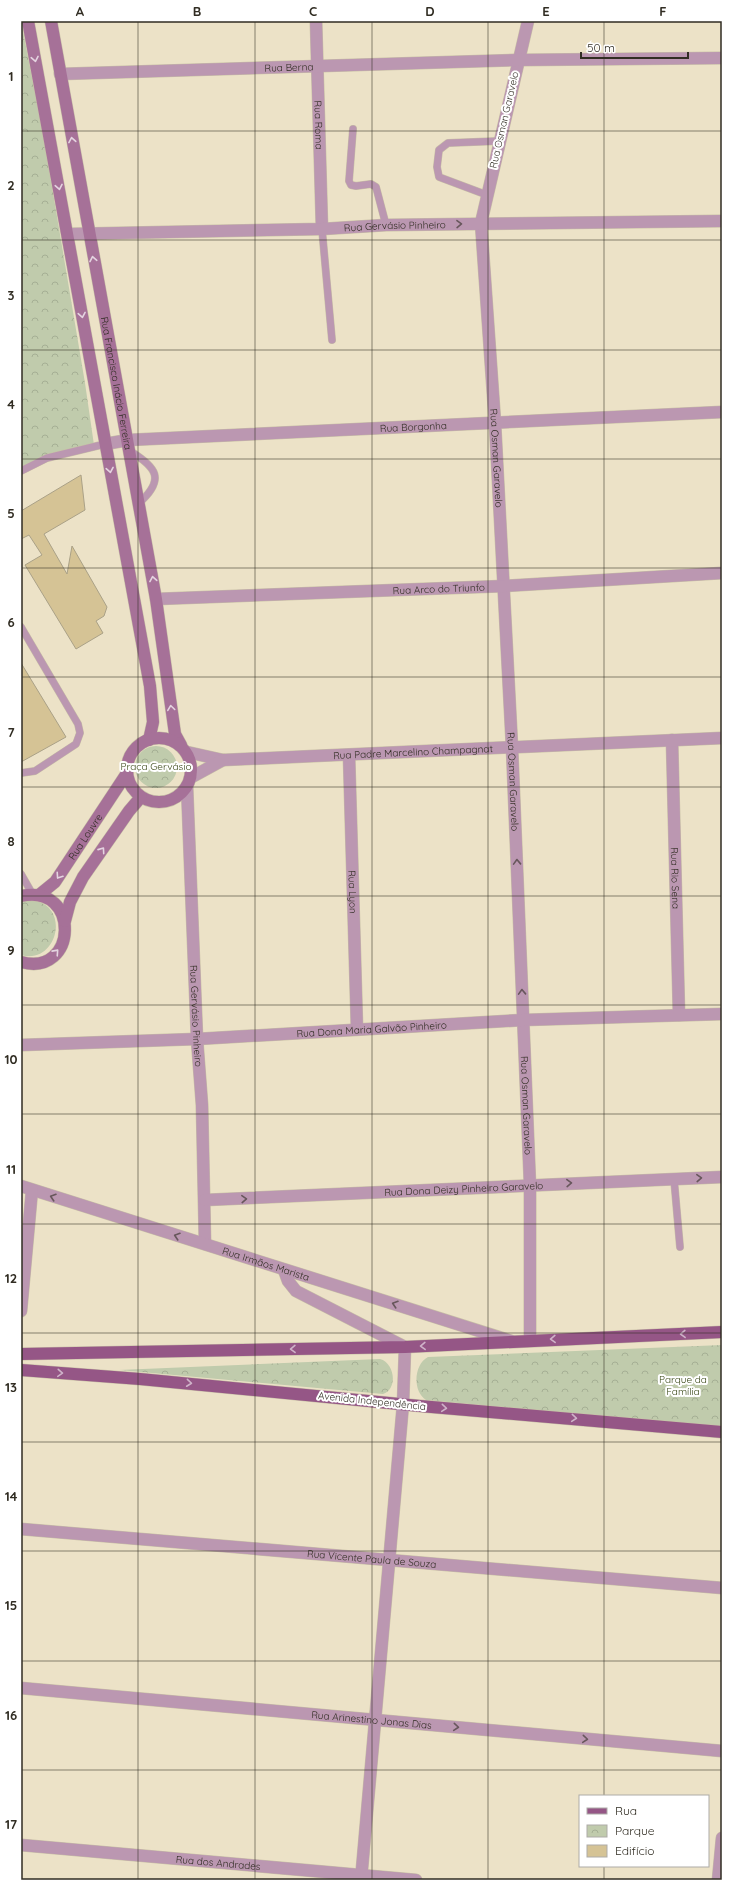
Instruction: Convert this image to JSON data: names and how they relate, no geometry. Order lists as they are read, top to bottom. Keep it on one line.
{"streets":{"main road":["Avenida Independência"],"street":["Rua Berna","Rua Osman Garavelo","Rua Roma","Rua Gervásio Pinheiro","Rua Francisco Inácio Ferreira","Rua Borgonha","Rua Arco do Triunfo","Rua Padre Marcelino Champagnat","Rua Louvre","Rua Rio Sena","Rua Lyon","Rua Dona Maria Galvão Pinheiro","Rua Dona Deizy Pinheiro Garavelo","Rua Irmãos Marista","Rua Vicente Paula de Souza","Rua Arinestino Jonas Dias","Rua dos Andrades"]},"crossings":[["Rua Berna","Rua Osman Garavelo"],["Rua Berna","Rua Roma"],["Rua Berna","Rua Francisco Inácio Ferreira"],["Rua Osman Garavelo","Rua Gervásio Pinheiro"],["Rua Osman Garavelo","Rua Borgonha"],["Rua Osman Garavelo","Rua Arco do Triunfo"],["Rua Osman Garavelo","Rua Padre Marcelino Champagnat"],["Rua Osman Garavelo","Rua Dona Maria Galvão Pinheiro"],["Rua Osman Garavelo","Rua Dona Deizy Pinheiro Garavelo"],["Rua Roma","Rua Gervásio Pinheiro"],["Rua Gervásio Pinheiro","Rua Francisco Inácio Ferreira"],["Rua Gervásio Pinheiro","Rua Padre Marcelino Champagnat"],["Rua Gervásio Pinheiro","Rua Louvre"],["Rua Gervásio Pinheiro","Rua Dona Maria Galvão Pinheiro"],["Rua Gervásio Pinheiro","Rua Dona Deizy Pinheiro Garavelo"],["Rua Gervásio Pinheiro","Rua Irmãos Marista"],["Rua Francisco Inácio Ferreira","Rua Borgonha"],["Rua Francisco Inácio Ferreira","Rua Arco do Triunfo"],["Rua Francisco Inácio Ferreira","Rua Padre Marcelino Champagnat"],["Rua Francisco Inácio Ferreira","Rua Louvre"],["Rua Padre Marcelino Champagnat","Rua Louvre"],["Rua Padre Marcelino Champagnat","Rua Rio Sena"],["Rua Padre Marcelino Champagnat","Rua Lyon"],["Rua Rio Sena","Rua Dona Maria Galvão Pinheiro"],["Rua Lyon","Rua Dona Maria Galvão Pinheiro"]],"one_way":["Rua Dona Deizy Pinheiro Garavelo","Rua Arinestino Jonas Dias"],"parks":["Praça Gervásio","Parque da Família"],"legend":["Rua","Parque","Edifício"],"scale_bar":"50 m","grid":{"columns":["A","B","C","D","E","F"],"rows":["1","2","3","4","5","6","7","8","9","10","11","12","13","14","15","16","17"]}}
